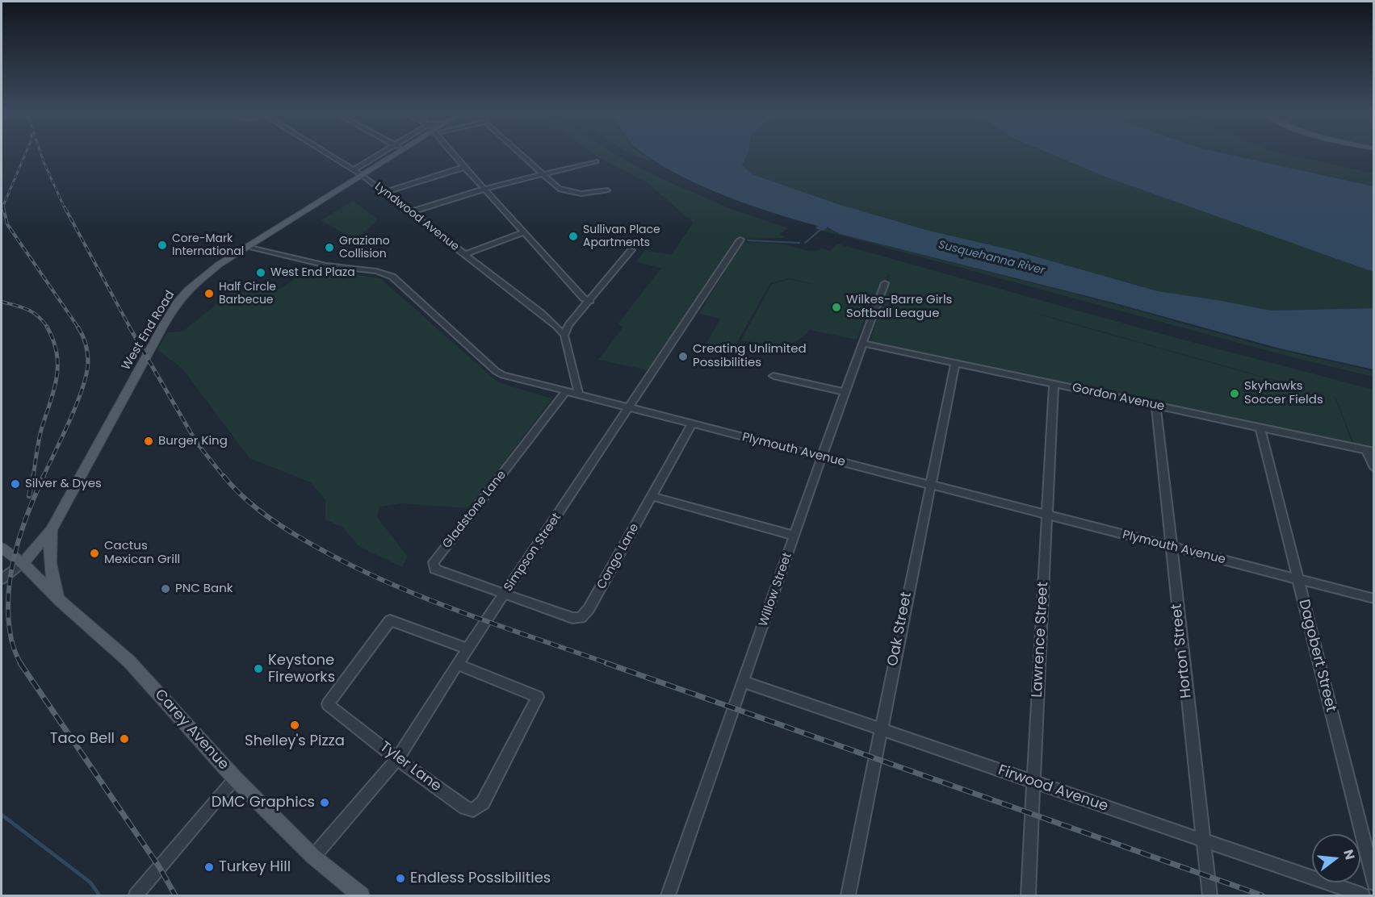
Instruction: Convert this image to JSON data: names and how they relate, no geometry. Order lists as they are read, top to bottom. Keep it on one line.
{"streets":{"main road":["West End Road","Carey Avenue"],"street":["Lyndwood Avenue","Gordon Avenue","Plymouth Avenue","Gladstone Lane","Simpson Street","Congo Lane","Willow Street","Oak Street","Lawrence Street","Horton Street","Dagobert Street","Tyler Lane","Firwood Avenue"]},"crossings":[["Lyndwood Avenue","West End Road"],["West End Road","Plymouth Avenue"],["West End Road","Carey Avenue"],["Gordon Avenue","Willow Street"],["Gordon Avenue","Oak Street"],["Gordon Avenue","Lawrence Street"],["Gordon Avenue","Horton Street"],["Gordon Avenue","Dagobert Street"],["Plymouth Avenue","Gladstone Lane"],["Plymouth Avenue","Simpson Street"],["Plymouth Avenue","Congo Lane"],["Plymouth Avenue","Willow Street"],["Plymouth Avenue","Oak Street"],["Plymouth Avenue","Lawrence Street"],["Plymouth Avenue","Horton Street"],["Plymouth Avenue","Dagobert Street"],["Gladstone Lane","Simpson Street"],["Gladstone Lane","Congo Lane"],["Simpson Street","Congo Lane"],["Simpson Street","Carey Avenue"],["Simpson Street","Tyler Lane"],["Willow Street","Firwood Avenue"],["Oak Street","Firwood Avenue"],["Lawrence Street","Firwood Avenue"],["Horton Street","Firwood Avenue"]],"water":["Susquehanna River"],"places":["Sullivan Place Apartments","Core-Mark International","Graziano Collision","West End Plaza","Half Circle Barbecue","Wilkes-Barre Girls Softball League","Creating Unlimited Possibilities","Skyhawks Soccer Fields","Burger King","Silver & Dyes","Cactus Mexican Grill","PNC Bank","Keystone Fireworks","Shelley's Pizza","Taco Bell","DMC Graphics","Turkey Hill","Endless Possibilities"],"north":"right"}
